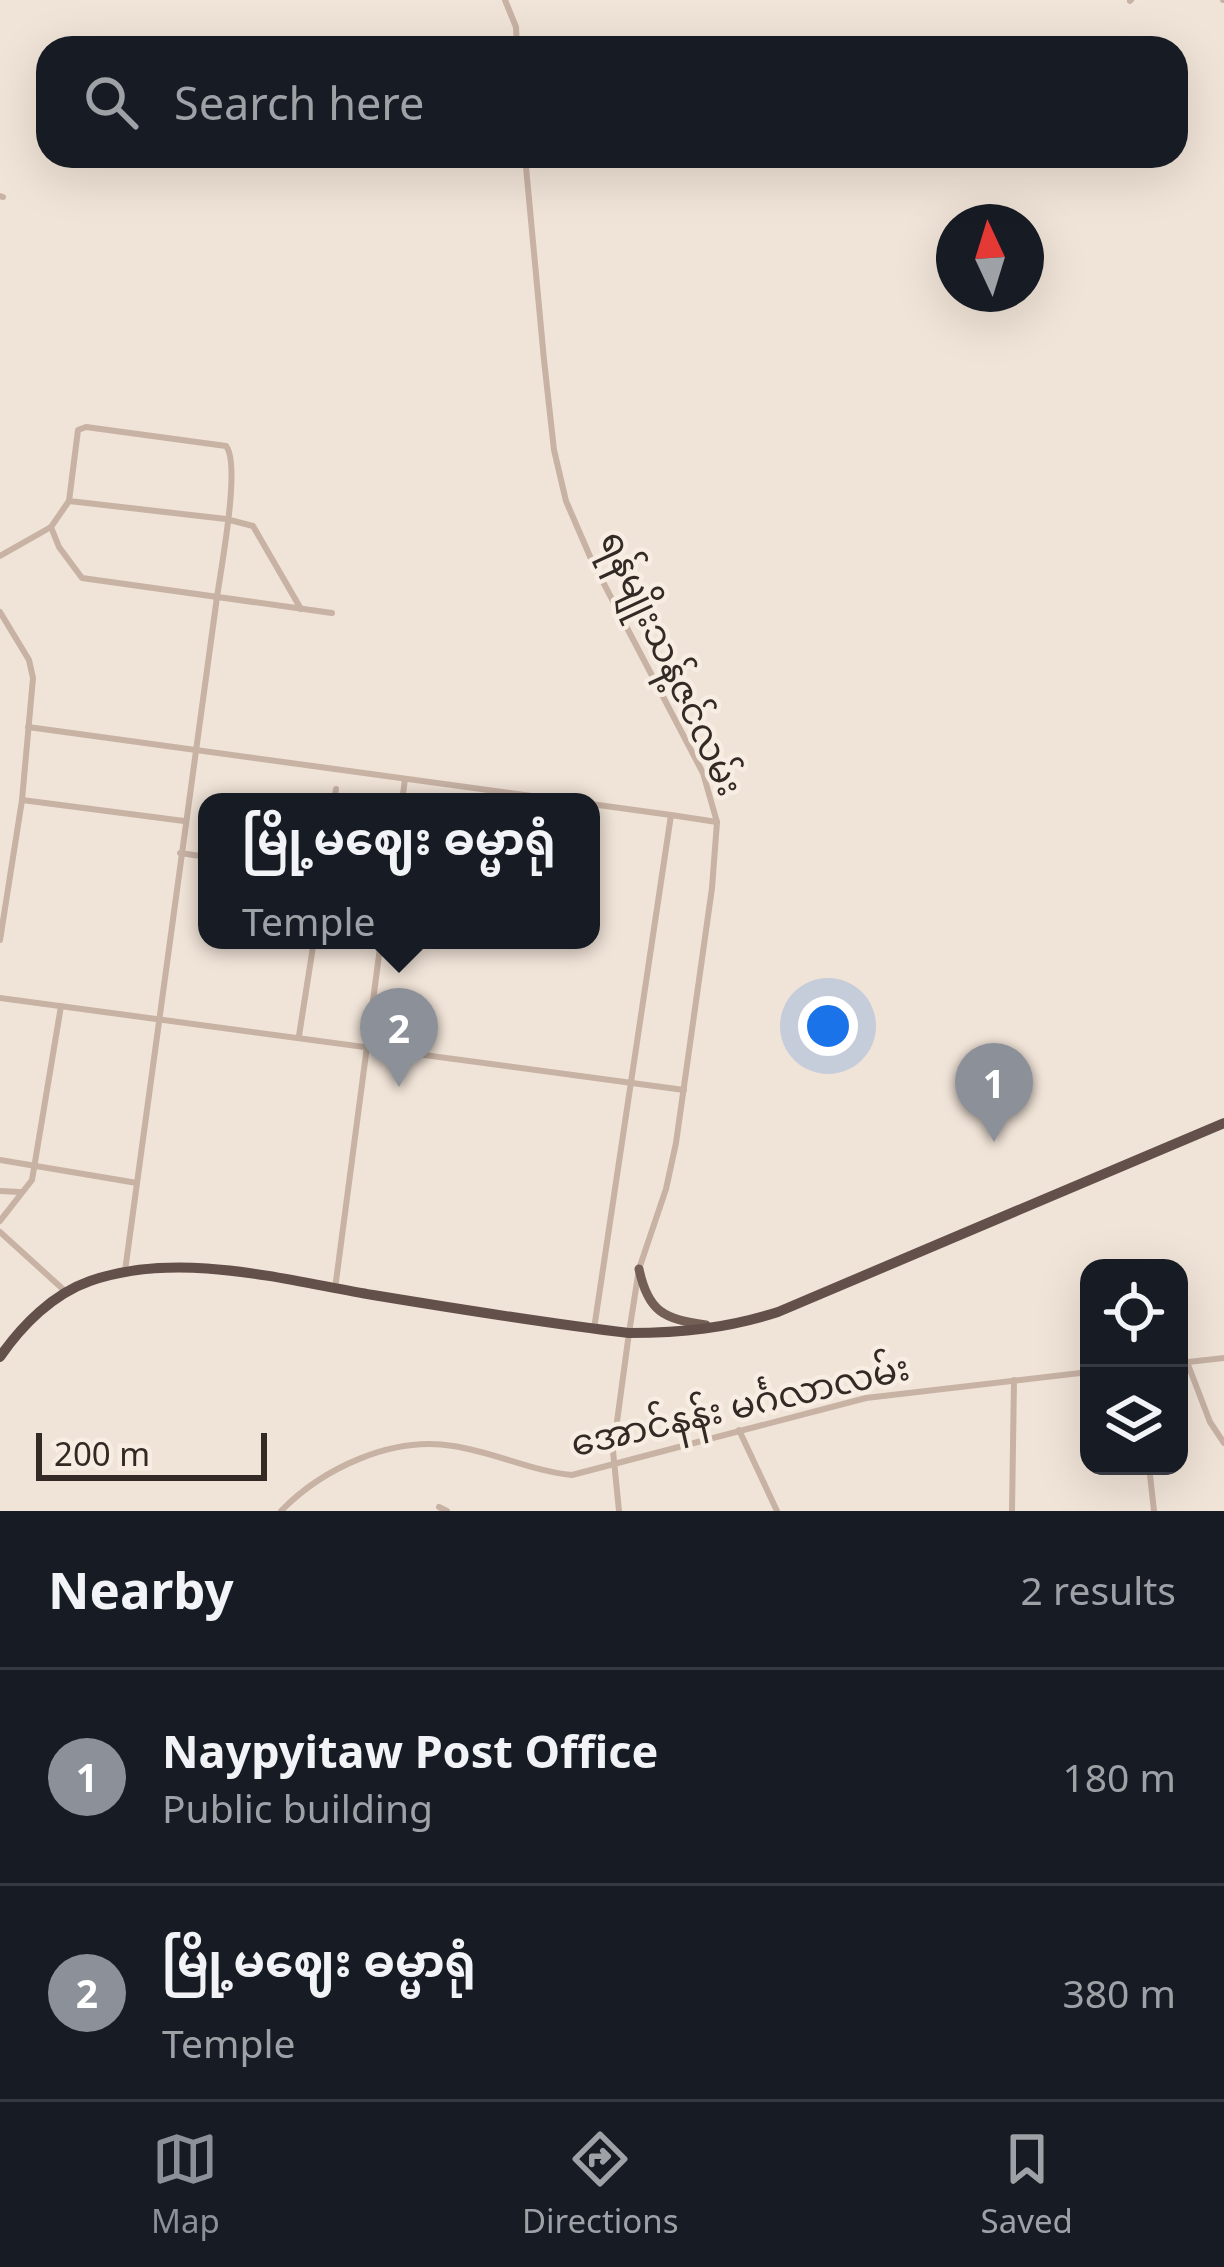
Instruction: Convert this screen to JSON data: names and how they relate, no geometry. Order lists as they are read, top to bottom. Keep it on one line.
{"streets":{"street":["ရန်မျိုးသန့်ဇင်လမ်း","အောင်နန်း မင်္ဂလာလမ်း"]},"crossings":[["ရန်မျိုးသန့်ဇင်လမ်း","အောင်နန်း မင်္ဂလာလမ်း"]],"scale_bar":"200 m","north":"top","page":{"search":"Search here","popup":["မြို့မဈေး ဓမ္မာရုံ","Temple"],"pins":["2","1"],"scale":"200 m","heading":["Nearby","2 results"],"list":[{"mark":"1","name":"Naypyitaw Post Office","note":"Public building","value":"180 m"},{"mark":"2","name":"မြို့မဈေး ဓမ္မာရုံ","note":"Temple","value":"380 m"}],"nav":["Map","Directions","Saved"]}}
